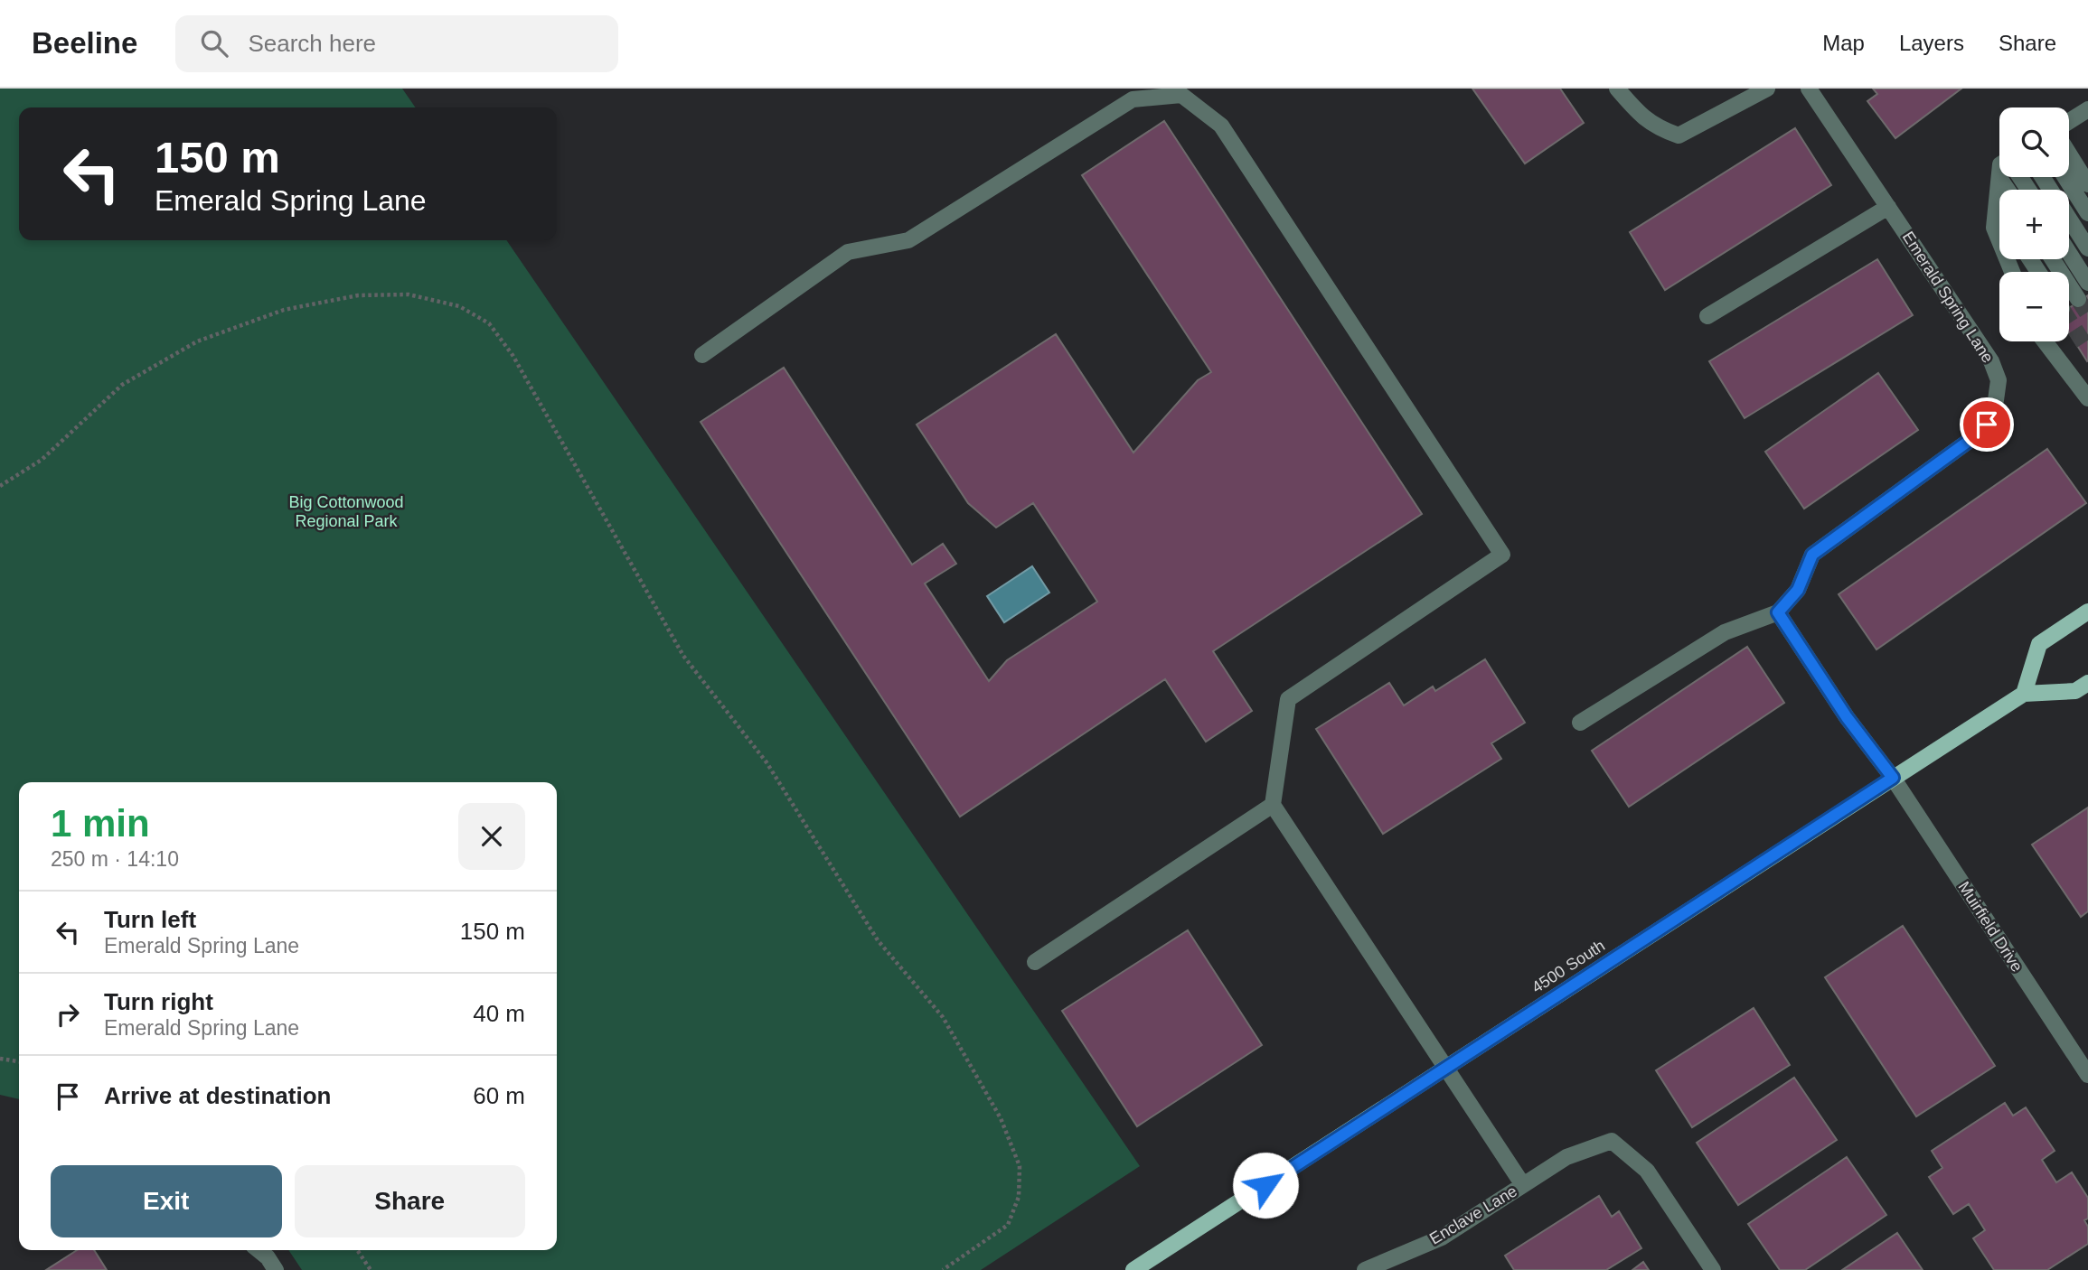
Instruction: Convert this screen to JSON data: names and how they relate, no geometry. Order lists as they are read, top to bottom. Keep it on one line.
{"streets":{"main road":["4500 South"],"street":["Emerald Spring Lane","Muirfield Drive","Enclave Lane"]},"crossings":[["Muirfield Drive","4500 South"],["4500 South","Enclave Lane"]],"parks":["Big Cottonwood Regional Park"],"page":{"header":"Beeline","search":"Search here","nav":["Map","Layers","Share"],"map_buttons":["+","−"],"turn":["150 m","Emerald Spring Lane"],"heading":["1 min","250 m · 14:10"],"list":[{"name":"Turn left","note":"Emerald Spring Lane","value":"150 m"},{"name":"Turn right","note":"Emerald Spring Lane","value":"40 m"},{"name":"Arrive at destination","value":"60 m"}],"buttons":["Exit","Share"]}}
